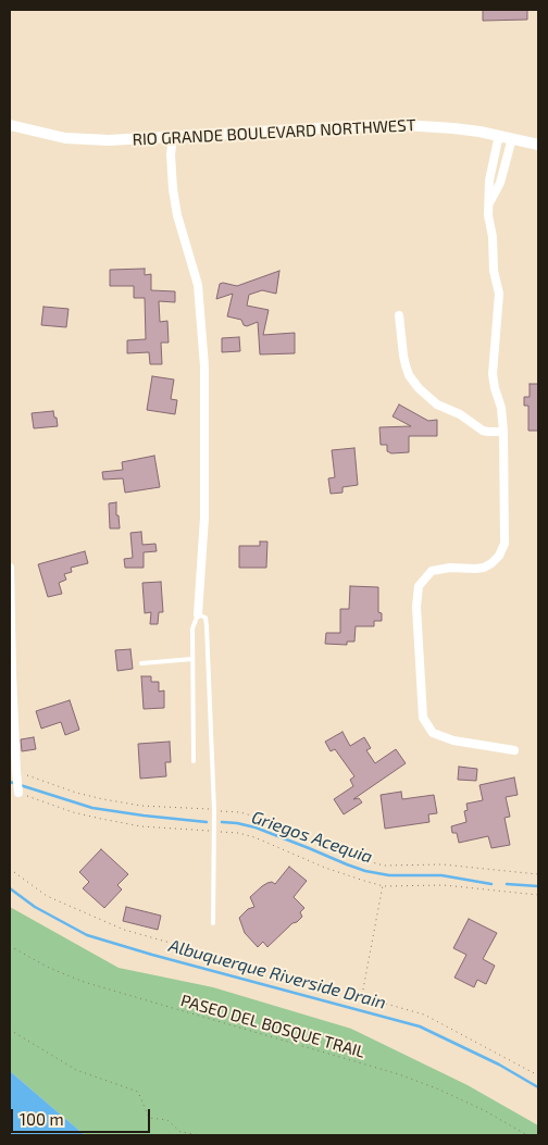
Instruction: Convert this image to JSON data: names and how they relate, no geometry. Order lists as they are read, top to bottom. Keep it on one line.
{"streets":{"street":["RIO GRANDE BOULEVARD NORTHWEST"],"path":["PASEO DEL BOSQUE TRAIL"]},"water":["Griegos Acequia","Albuquerque Riverside Drain"],"scale_bar":"100 m"}
